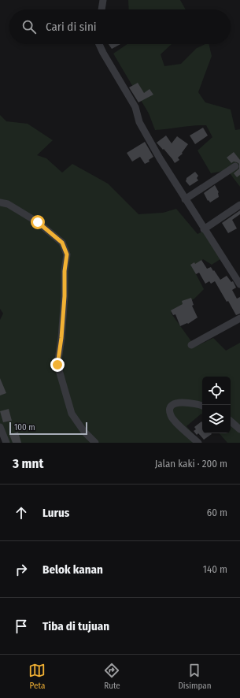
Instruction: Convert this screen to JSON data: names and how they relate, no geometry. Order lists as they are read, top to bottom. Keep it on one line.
{"scale_bar":"100 m","page":{"search":"Cari di sini","scale":"100 m","heading":["3 mnt","Jalan kaki · 200 m"],"list":[["Lurus","60 m"],["Belok kanan","140 m"],"Tiba di tujuan"],"nav":["Peta","Rute","Disimpan"]}}
